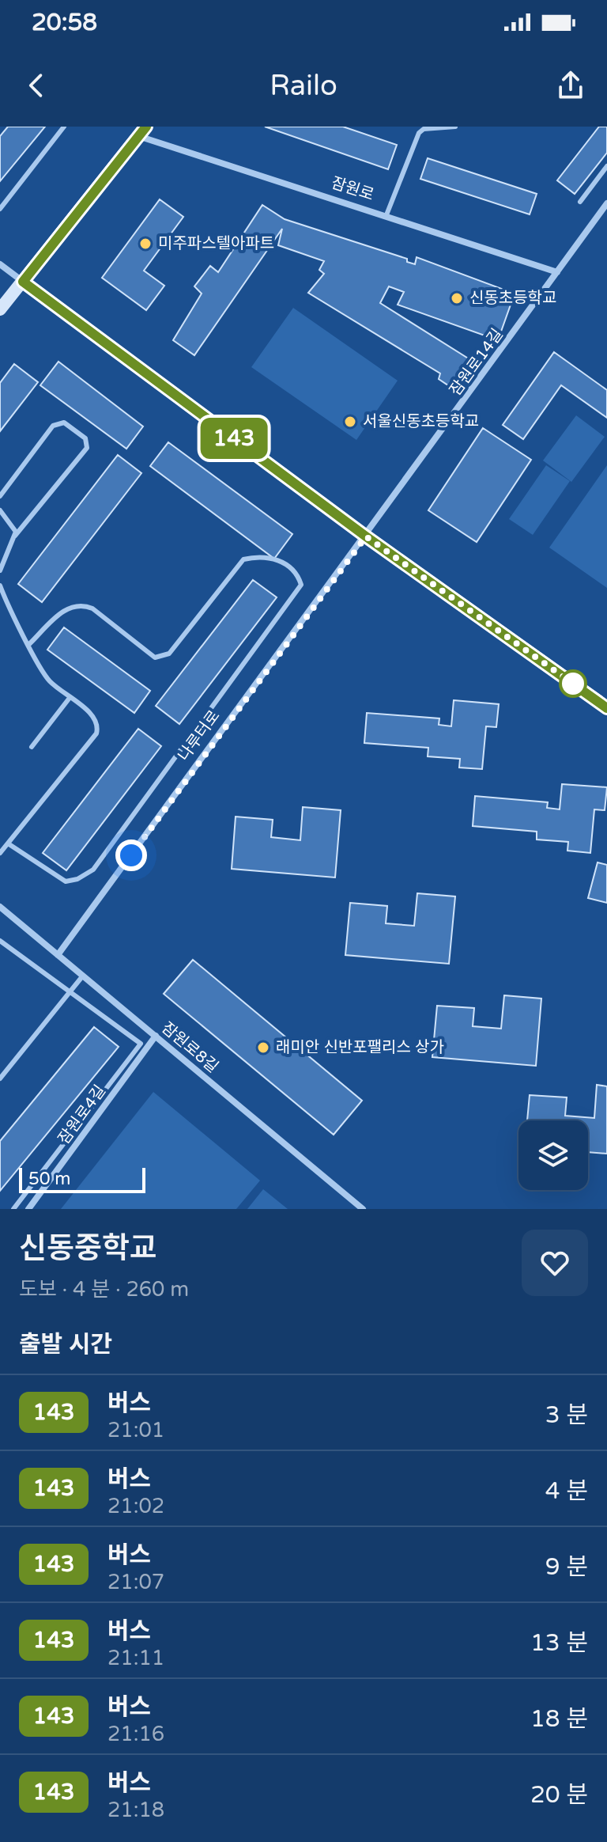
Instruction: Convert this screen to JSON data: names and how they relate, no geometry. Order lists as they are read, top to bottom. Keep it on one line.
{"streets":{"main road":["잠원로"],"street":["잠원로14길","나루터로","잠원로8길","잠원로4길"]},"crossings":[["잠원로","잠원로14길"],["잠원로14길","나루터로"],["나루터로","잠원로8길"],["잠원로8길","잠원로4길"]],"places":["미주파스텔아파트","신동초등학교","서울신동초등학교","래미안 신반포팰리스 상가"],"lines":["bus line 143"],"scale_bar":"50 m","page":{"status":"20:58","header":"Railo","on_map":"143","scale":"50 m","heading":[["신동중학교","도보 · 4 분 · 260 m"],"출발 시간"],"list":[{"mark":"143","name":"버스","note":"21:01","value":"3 분"},{"mark":"143","name":"버스","note":"21:02","value":"4 분"},{"mark":"143","name":"버스","note":"21:07","value":"9 분"},{"mark":"143","name":"버스","note":"21:11","value":"13 분"},{"mark":"143","name":"버스","note":"21:16","value":"18 분"},{"mark":"143","name":"버스","note":"21:18","value":"20 분"}]}}
